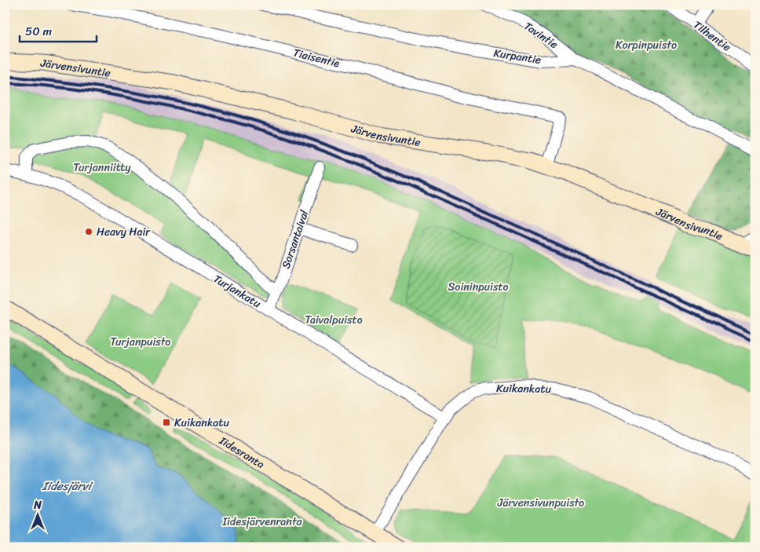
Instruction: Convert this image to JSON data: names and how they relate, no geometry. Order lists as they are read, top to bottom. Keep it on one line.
{"streets":{"street":["Tavintie","Tilhentie","Kurpantie","Tiaisentie","Järvensivuntie","Sorsantaival","Turjankatu","Kuikankatu","Iidesranta"]},"crossings":[["Tavintie","Kurpantie"],["Tiaisentie","Järvensivuntie"],["Sorsantaival","Turjankatu"],["Turjankatu","Kuikankatu"],["Kuikankatu","Iidesranta"]],"water":["Iidesjärvi"],"parks":["Korpinpuisto","Turjanniitty","Soininpuisto","Taivalpuisto","Turjanpuisto","Järvensivunpuisto","Iidesjärvenranta"],"places":{"other":["Heavy Hair"],"transit":["Kuikankatu"]},"scale_bar":"50 m","north":"top"}
